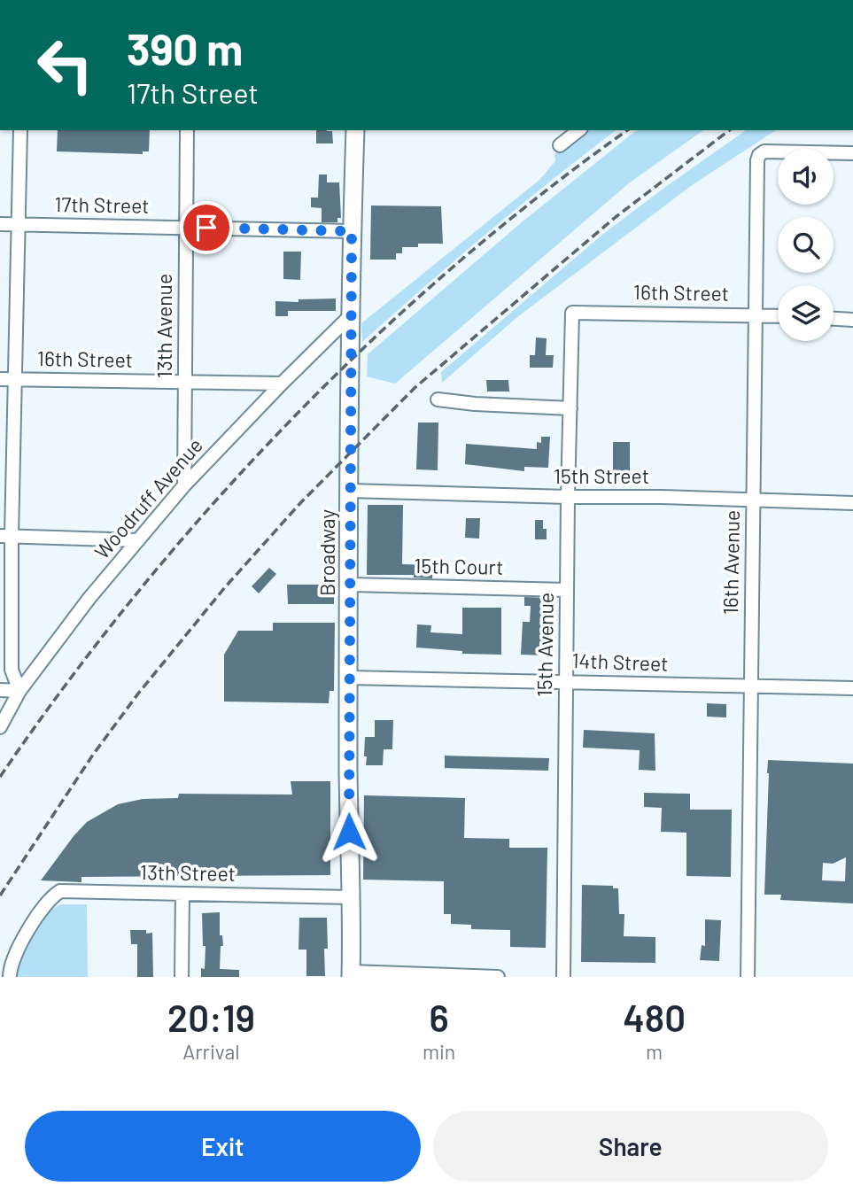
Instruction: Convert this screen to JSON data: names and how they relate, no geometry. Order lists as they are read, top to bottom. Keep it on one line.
{"streets":{"main road":["Broadway"],"street":["17th Street","16th Street","13th Avenue","15th Street","Woodruff Avenue","16th Avenue","15th Court","15th Avenue","14th Street","13th Street"]},"crossings":[["17th Street","13th Avenue"],["17th Street","Broadway"],["16th Street","13th Avenue"],["16th Street","Woodruff Avenue"],["16th Street","16th Avenue"],["16th Street","15th Avenue"],["13th Avenue","Woodruff Avenue"],["15th Street","Broadway"],["15th Street","16th Avenue"],["15th Street","15th Avenue"],["Woodruff Avenue","Broadway"],["Broadway","15th Court"],["Broadway","14th Street"],["Broadway","13th Street"],["16th Avenue","14th Street"],["15th Court","15th Avenue"],["15th Avenue","14th Street"]],"page":{"turn":["390 m","17th Street"],"eta":["20:19","Arrival","6","min","480","m"],"buttons":["Exit","Share"]}}
